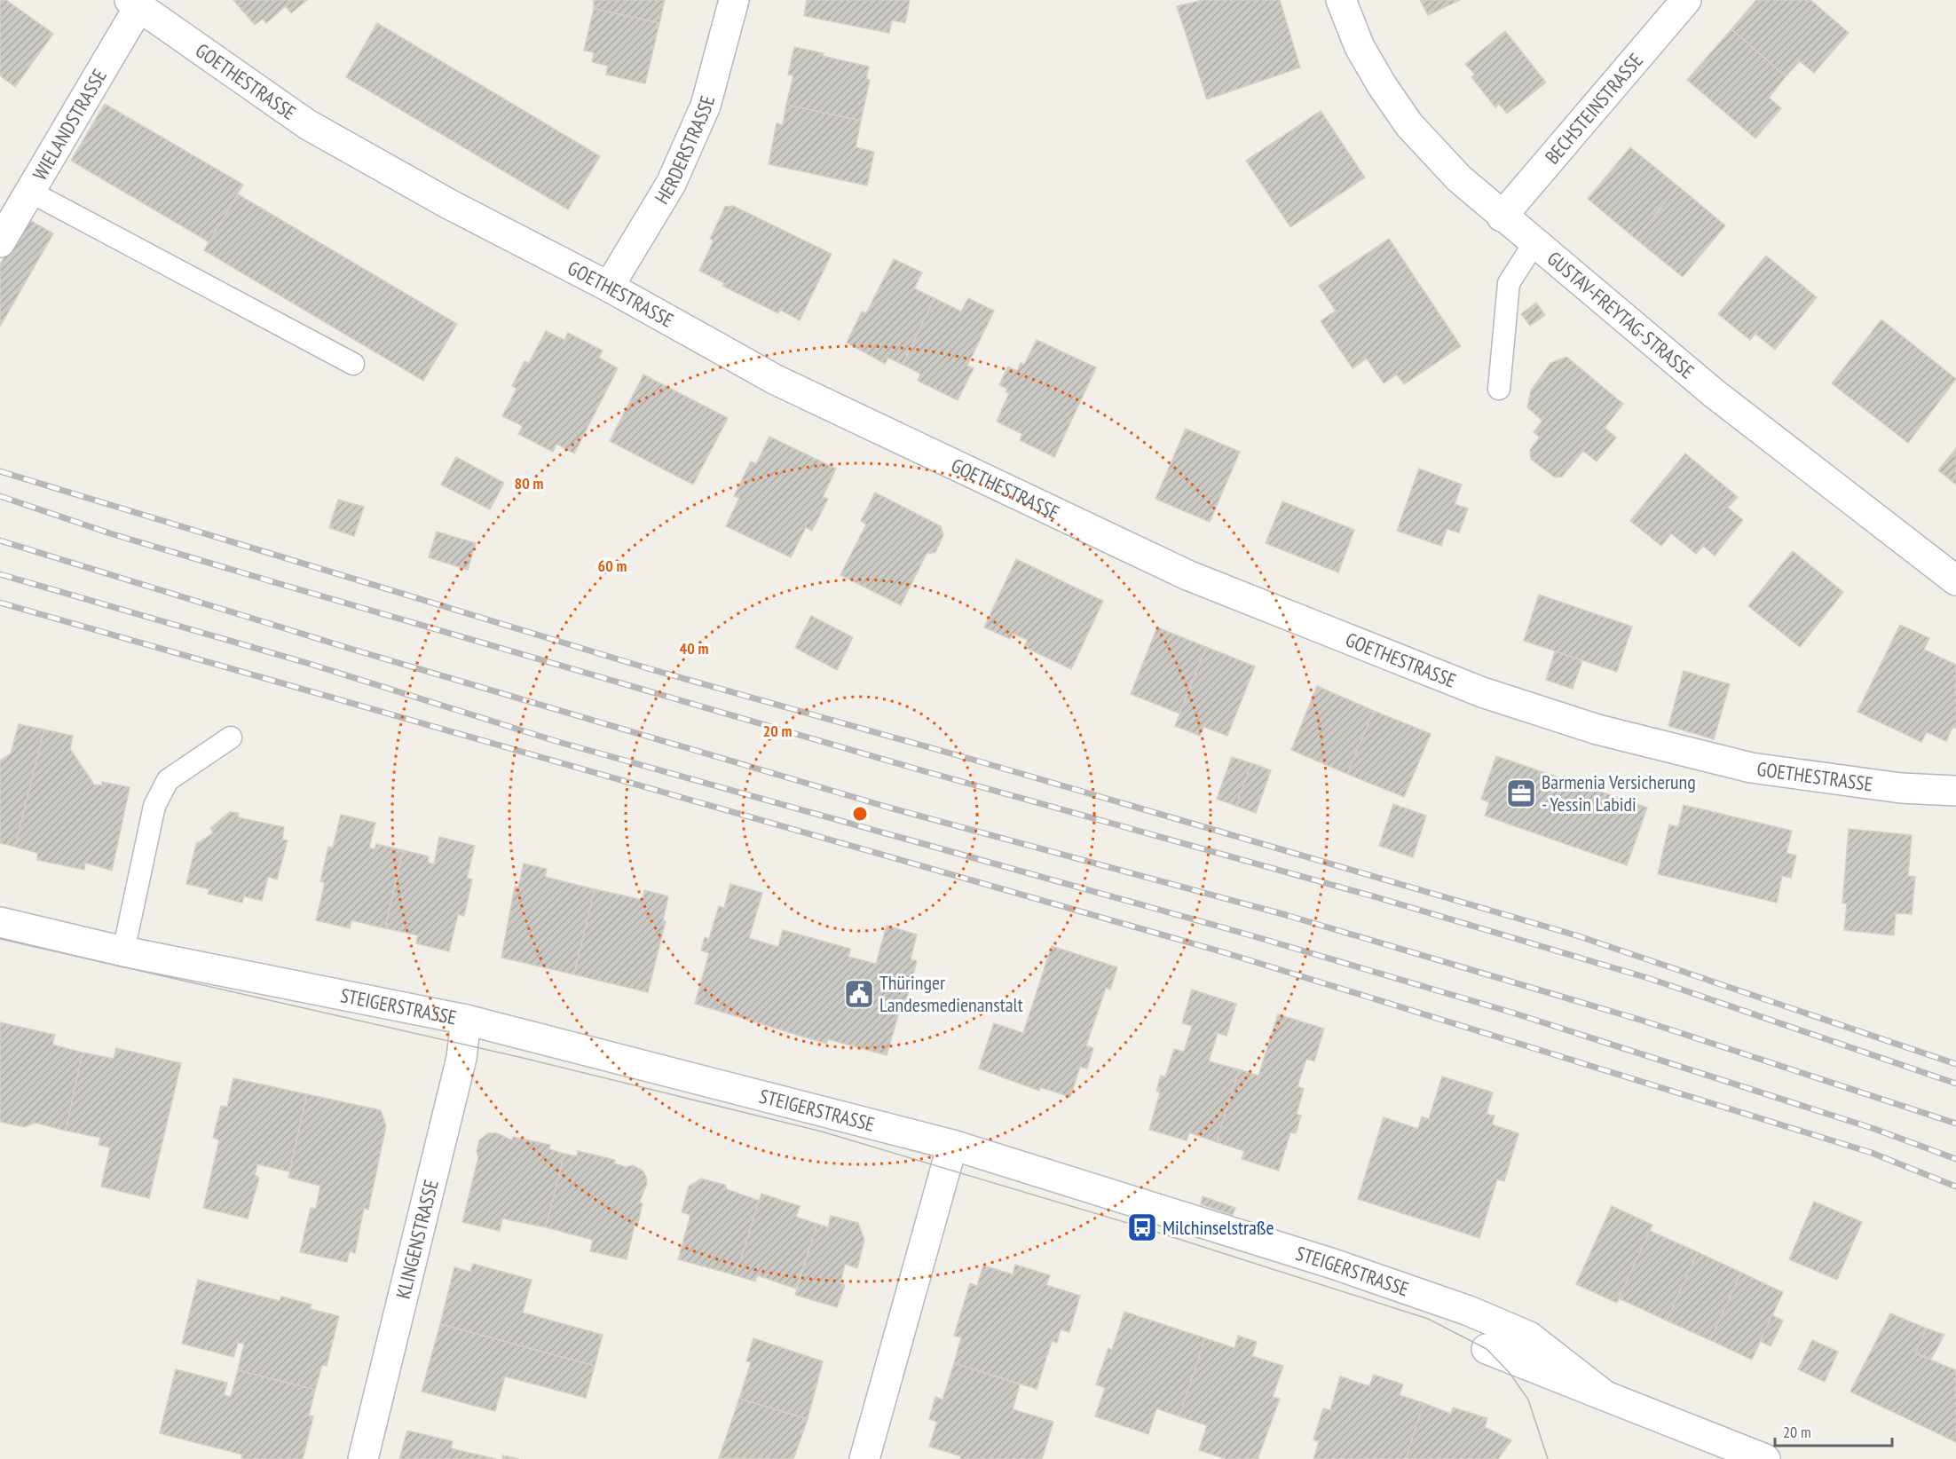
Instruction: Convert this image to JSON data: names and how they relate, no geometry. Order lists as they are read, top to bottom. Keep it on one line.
{"streets":{"street":["GOETHESTRASSE","BECHSTEINSTRASSE","WIELANDSTRASSE","HERDERSTRASSE","GUSTAV-FREYTAG-STRASSE","STEIGERSTRASSE","KLINGENSTRASSE"]},"crossings":[["GOETHESTRASSE","WIELANDSTRASSE"],["GOETHESTRASSE","HERDERSTRASSE"],["BECHSTEINSTRASSE","GUSTAV-FREYTAG-STRASSE"],["STEIGERSTRASSE","KLINGENSTRASSE"]],"places":{"office":["Barmenia Versicherung - Yessin Labidi"],"public building":["Thüringer Landesmedienanstalt"],"bus stop":["Milchinselstraße"]},"scale_bar":"20 m","rings":["80 m","60 m","40 m","20 m"]}
